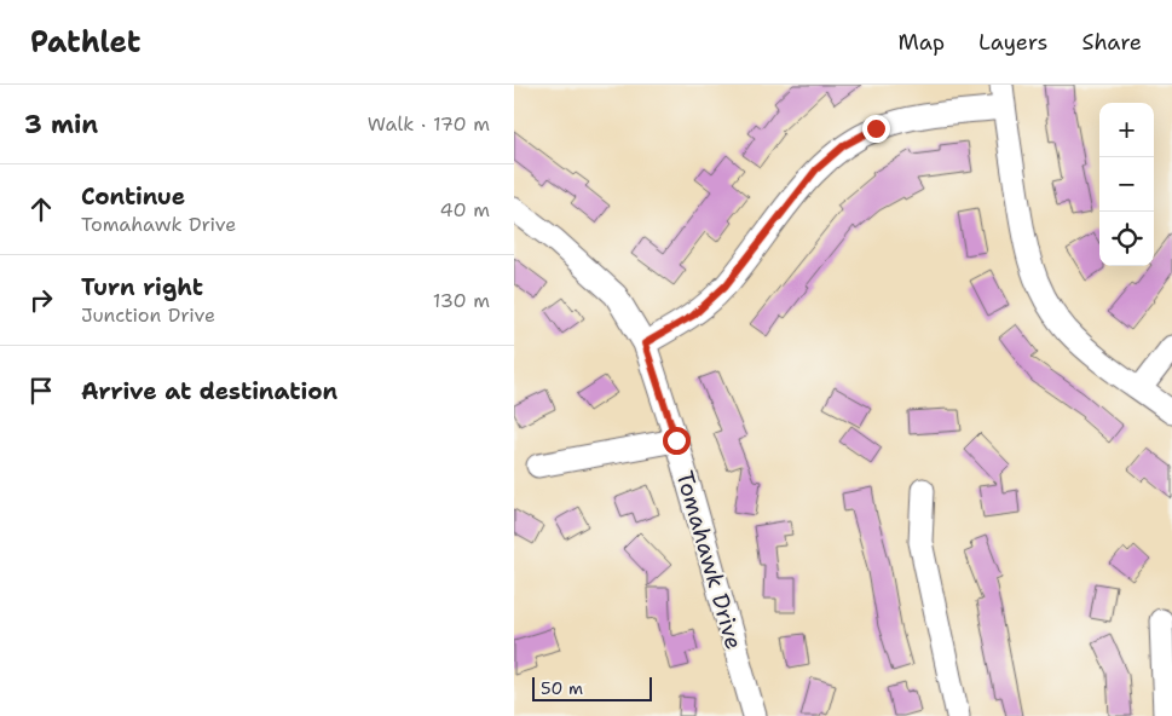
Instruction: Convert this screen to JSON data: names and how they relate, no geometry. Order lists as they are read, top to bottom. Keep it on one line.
{"streets":{"street":["Tomahawk Drive"]},"scale_bar":"50 m","page":{"header":"Pathlet","nav":["Map","Layers","Share"],"heading":["3 min","Walk · 170 m"],"map_buttons":["+","−"],"list":[["Continue","Tomahawk Drive","40 m"],["Turn right","Junction Drive","130 m"],"Arrive at destination"],"scale":"50 m"}}
